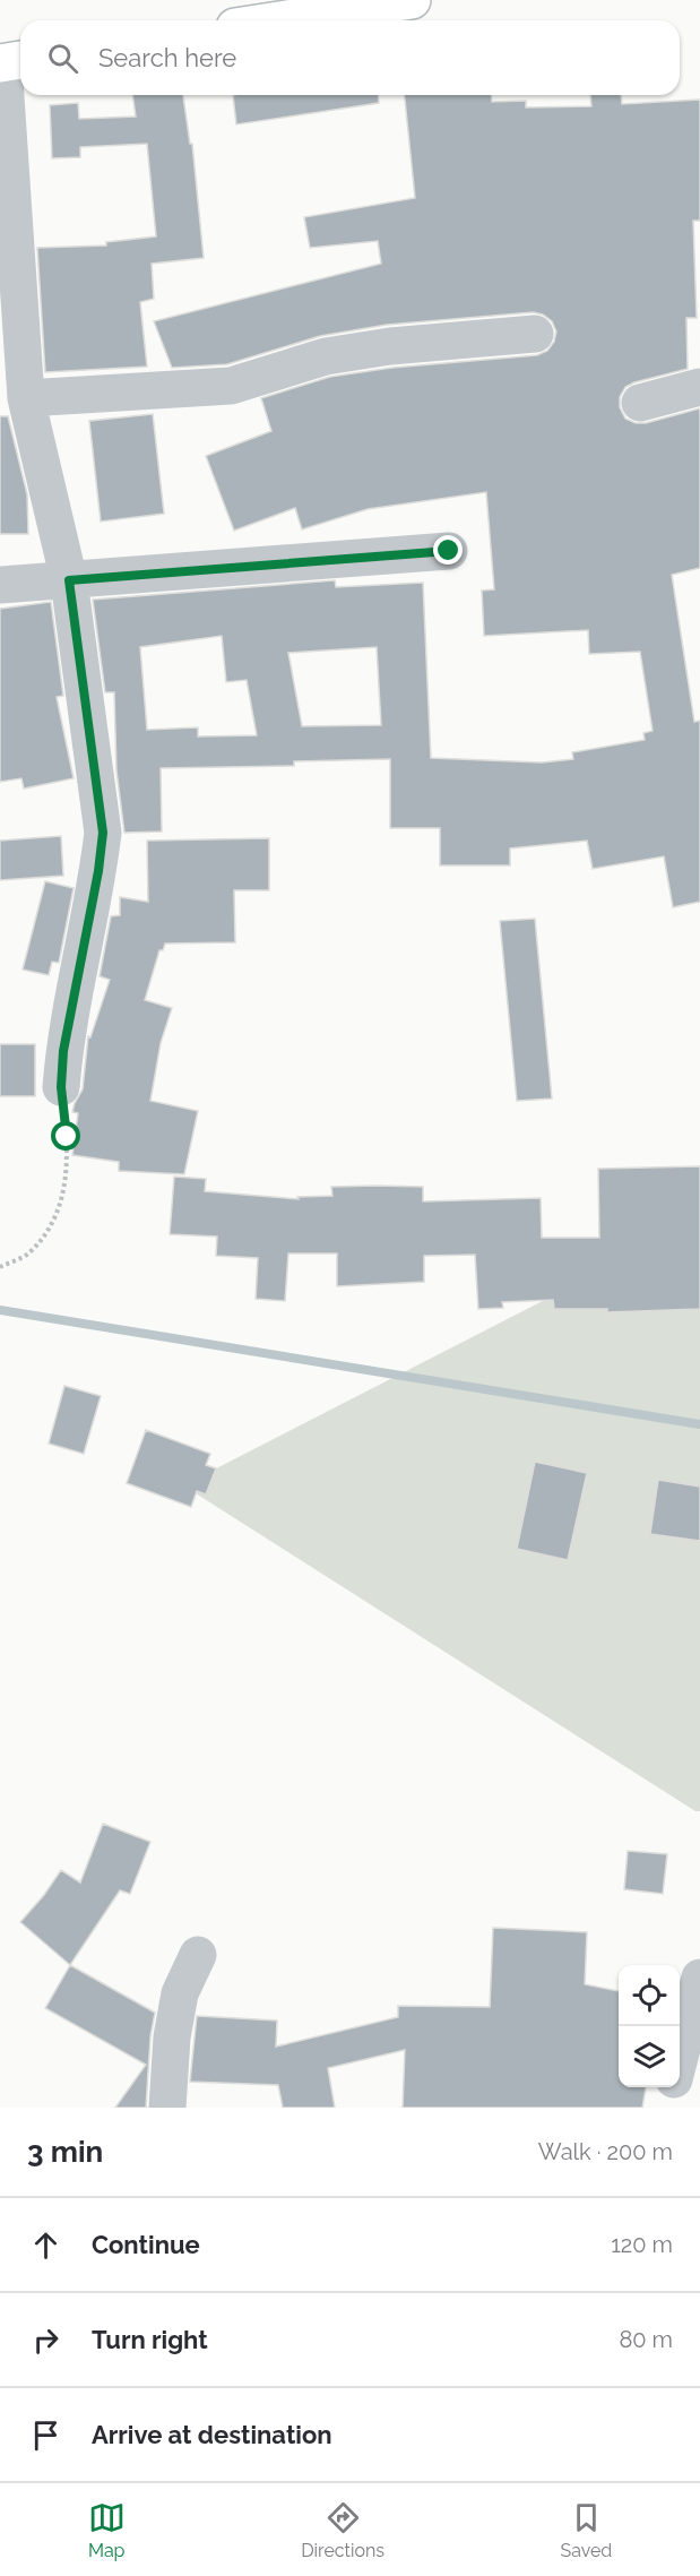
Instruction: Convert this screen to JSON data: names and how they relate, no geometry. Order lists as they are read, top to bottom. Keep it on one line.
{"page":{"search":"Search here","heading":["3 min","Walk · 200 m"],"list":[["Continue","120 m"],["Turn right","80 m"],"Arrive at destination"],"nav":["Map","Directions","Saved"]}}
